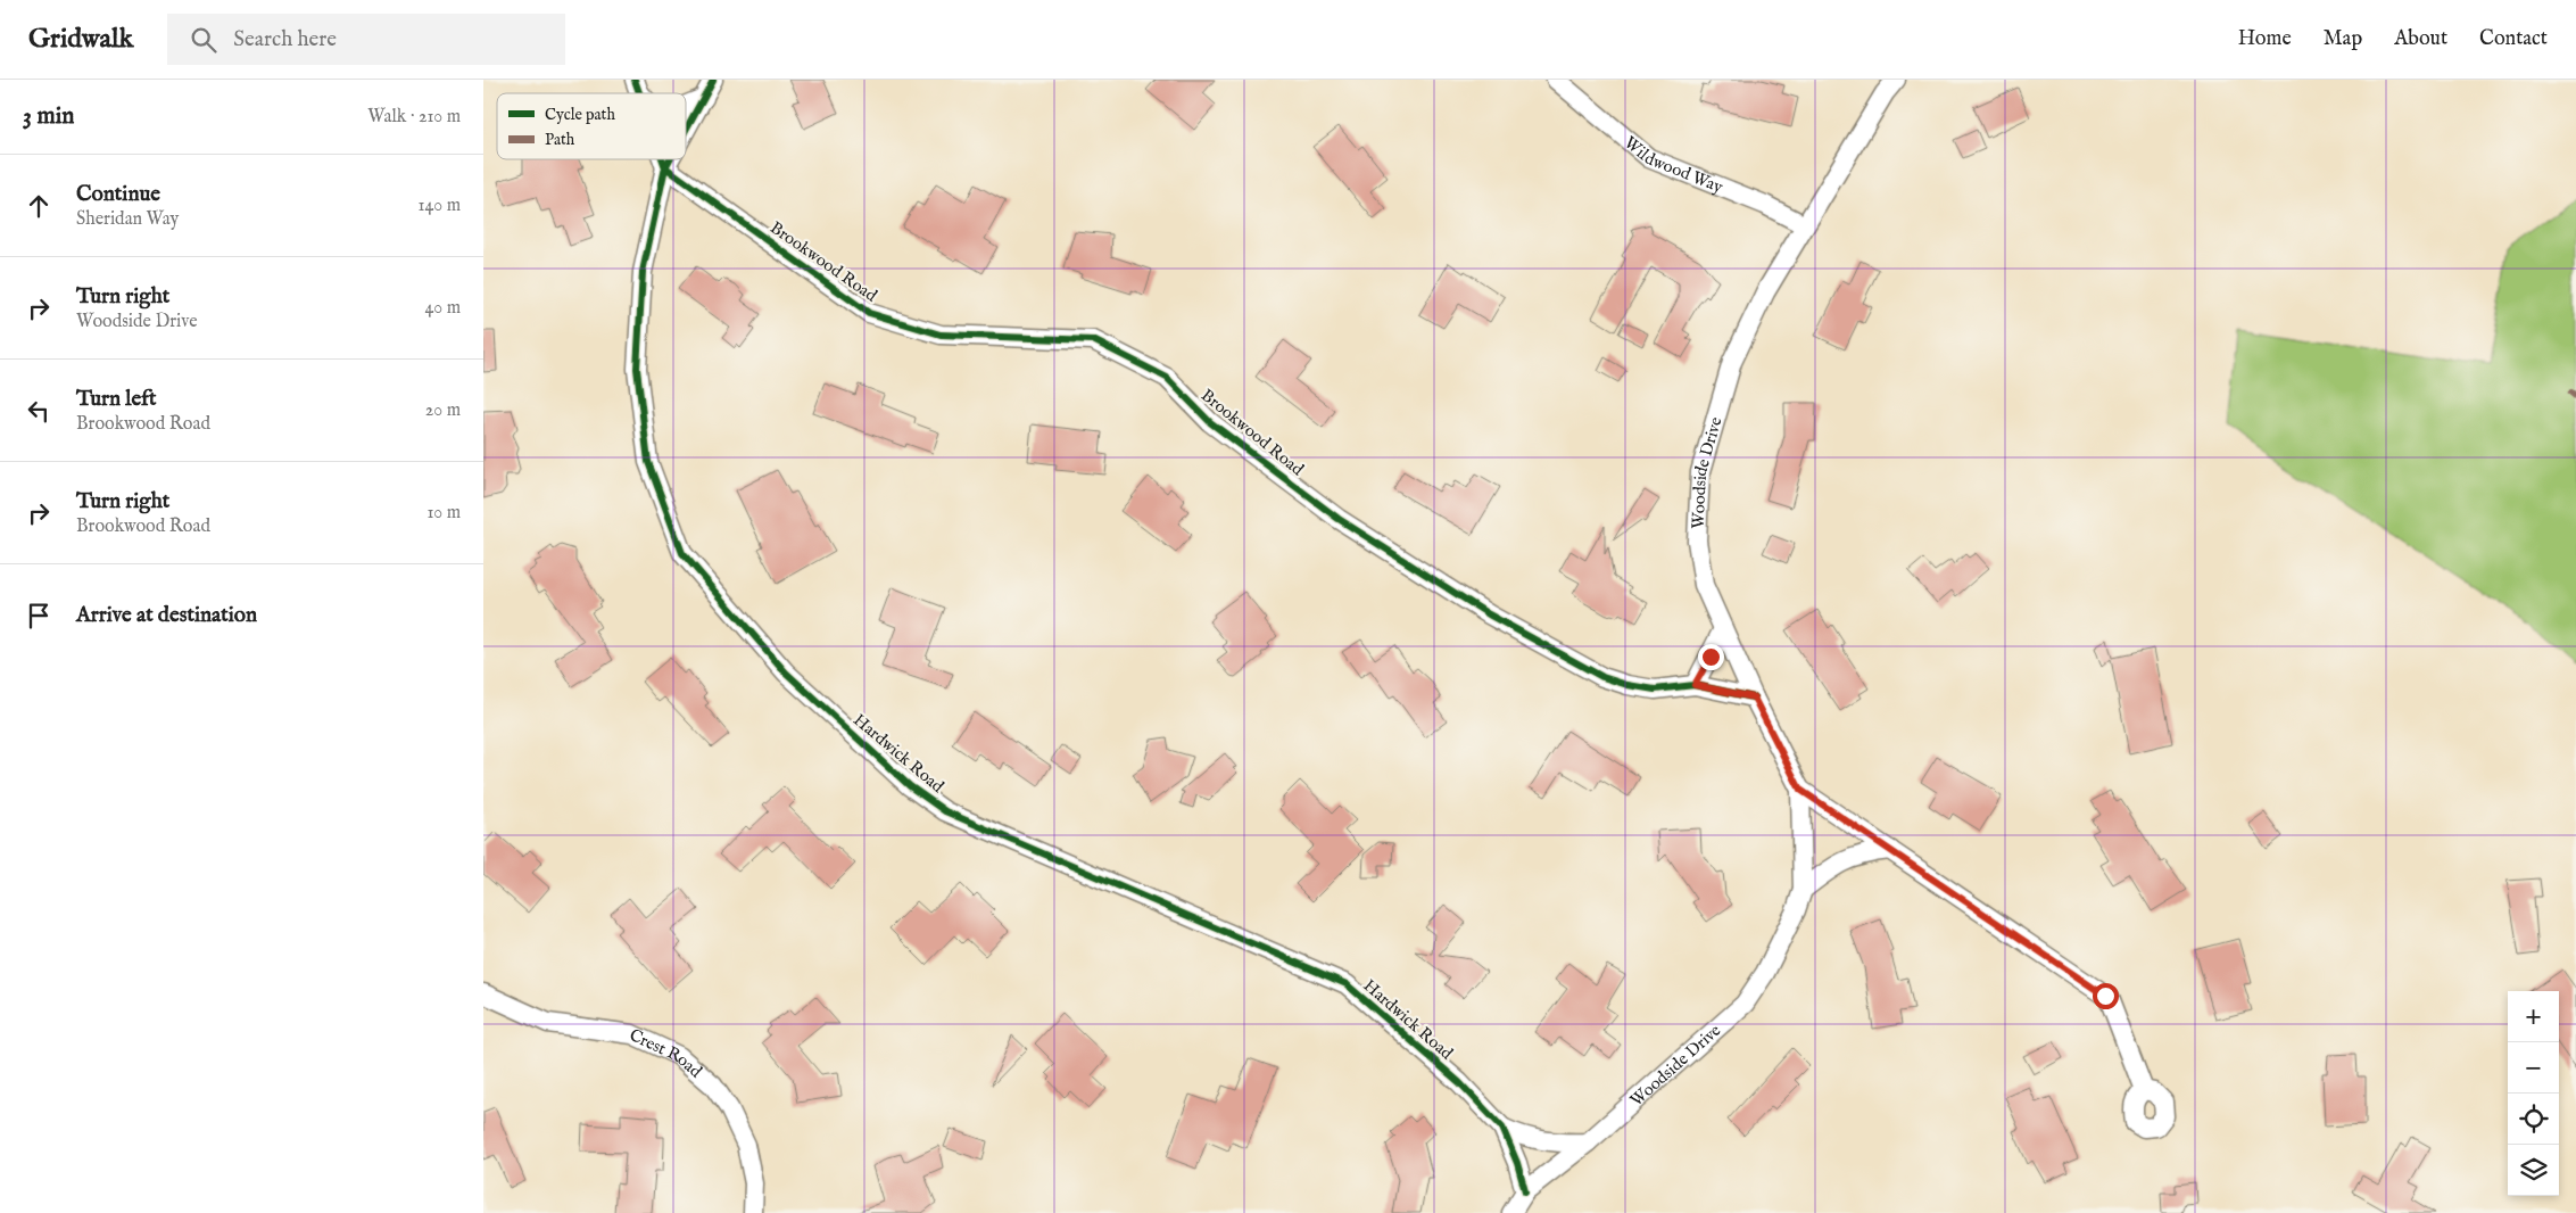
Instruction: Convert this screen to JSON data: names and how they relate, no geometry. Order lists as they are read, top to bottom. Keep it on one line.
{"streets":{"street":["Wildwood Way","Brookwood Road","Woodside Drive","Hardwick Road","Crest Road"]},"crossings":[["Wildwood Way","Woodside Drive"],["Brookwood Road","Woodside Drive"],["Brookwood Road","Hardwick Road"],["Woodside Drive","Hardwick Road"]],"legend":["Cycle path","Path"],"page":{"header":"Gridwalk","search":"Search here","nav":["Home","Map","About","Contact"],"heading":["3 min","Walk · 210 m"],"list":[["Continue","Sheridan Way","140 m"],["Turn right","Woodside Drive","40 m"],["Turn left","Brookwood Road","20 m"],["Turn right","Brookwood Road","10 m"],"Arrive at destination"],"map_buttons":["+","−"]}}
